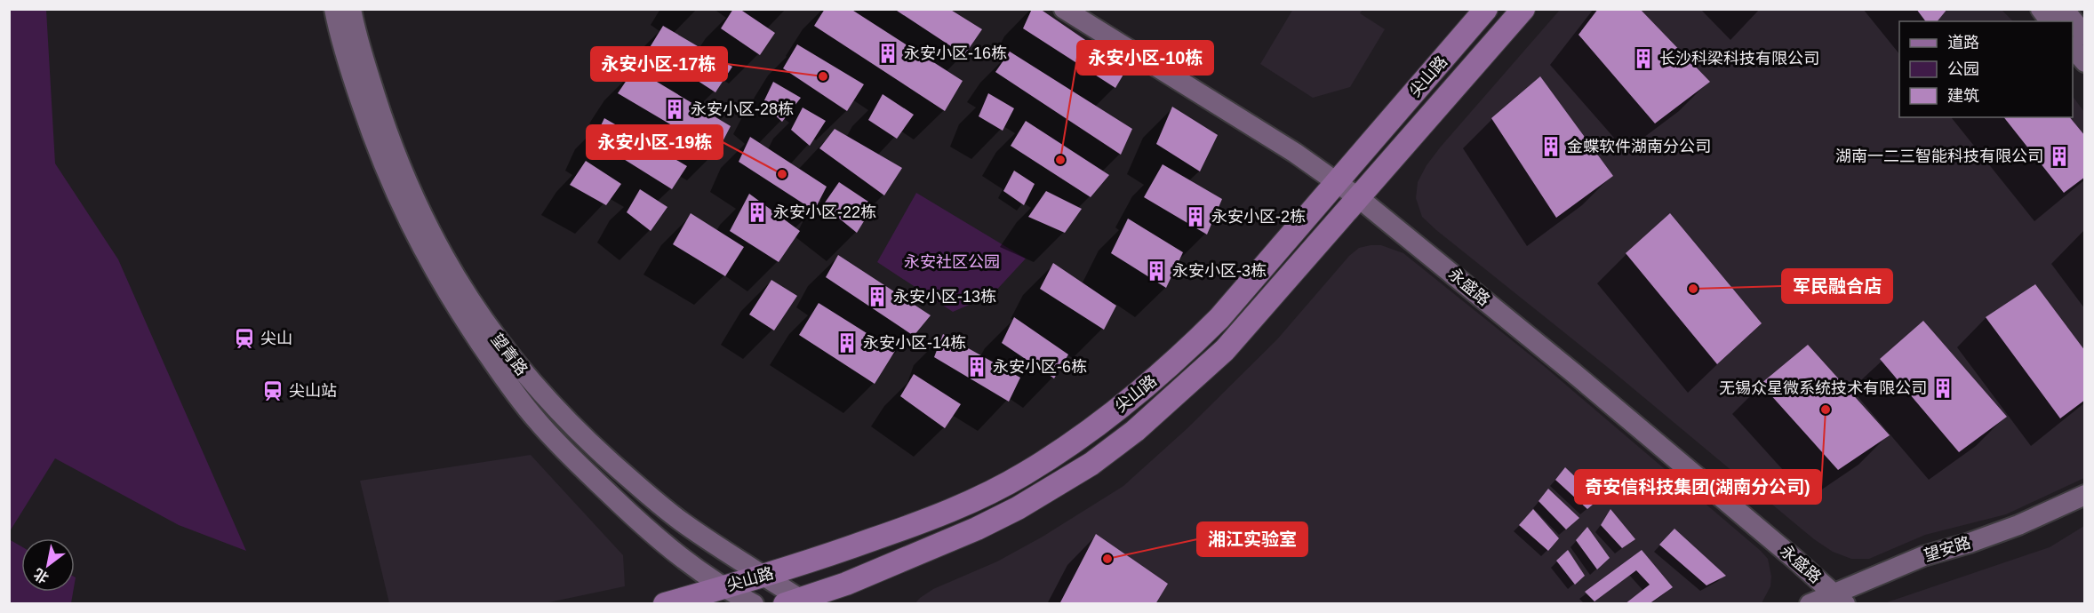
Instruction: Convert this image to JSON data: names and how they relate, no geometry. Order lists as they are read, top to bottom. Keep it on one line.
{"streets":{"main road":["尖山路"],"street":["永盛路","望青路","望安路"]},"crossings":[["尖山路","永盛路"],["尖山路","望青路"],["永盛路","望安路"]],"parks":["永安社区公园"],"places":{"building":["永安小区-16栋","长沙科梁科技有限公司","永安小区-28栋","金蝶软件湖南分公司","湖南一二三智能科技有限公司","永安小区-22栋","永安小区-2栋","永安小区-3栋","永安小区-13栋","永安小区-14栋","永安小区-6栋","无锡众星微系统技术有限公司"],"other":["永安小区-17栋","永安小区-10栋","永安小区-19栋","军民融合店","奇安信科技集团(湖南分公司)","湘江实验室"],"station":["尖山","尖山站"]},"legend":["道路","公园","建筑"],"north":"bottom left"}
